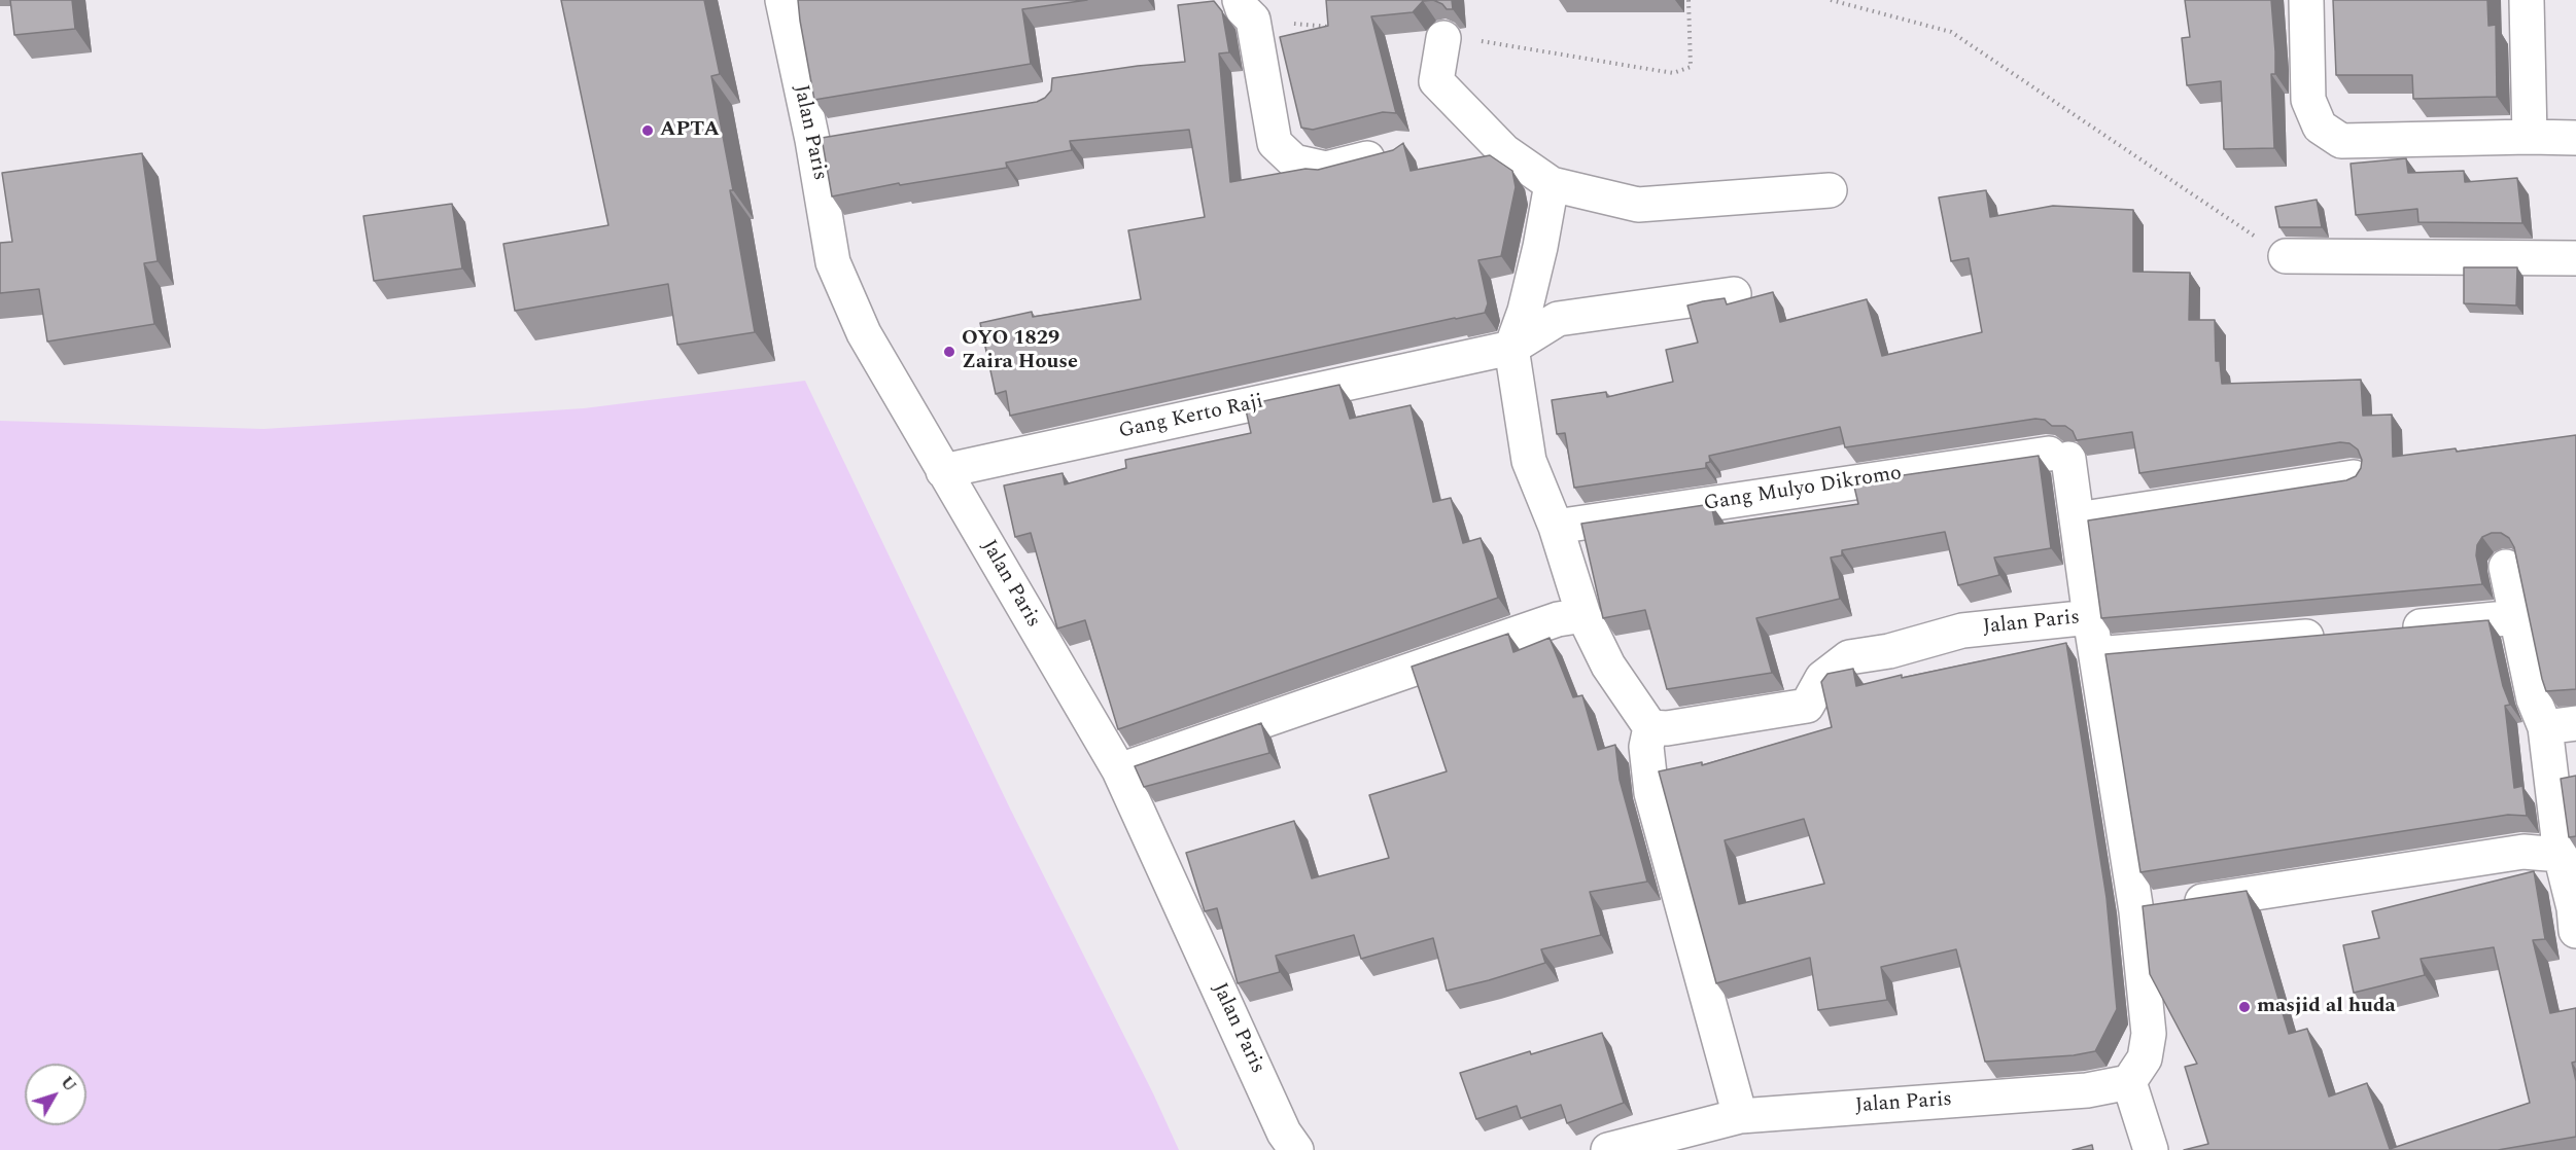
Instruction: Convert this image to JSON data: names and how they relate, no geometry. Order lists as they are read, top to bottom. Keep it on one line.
{"streets":{"street":["Jalan Paris","Gang Kerto Raji","Gang Mulyo Dikromo"]},"crossings":[["Jalan Paris","Gang Kerto Raji"]],"places":["APTA","OYO 1829 Zaira House","masjid al huda"],"north":"top right"}
